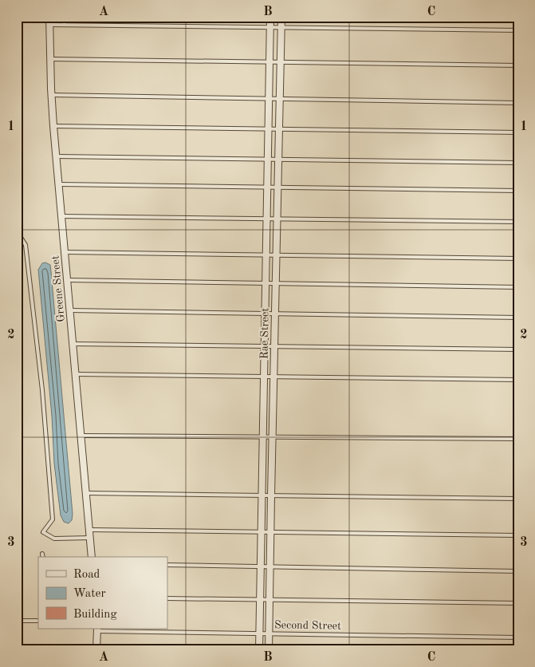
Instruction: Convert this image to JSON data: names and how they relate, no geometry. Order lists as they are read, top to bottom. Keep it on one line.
{"streets":{"street":["Greene Street","Rae Street"],"lane":["Second Street"]},"crossings":[["Rae Street","Second Street"]],"legend":["Road","Water","Building"],"grid":{"columns":["A","B","C"],"rows":["1","2","3"]}}
